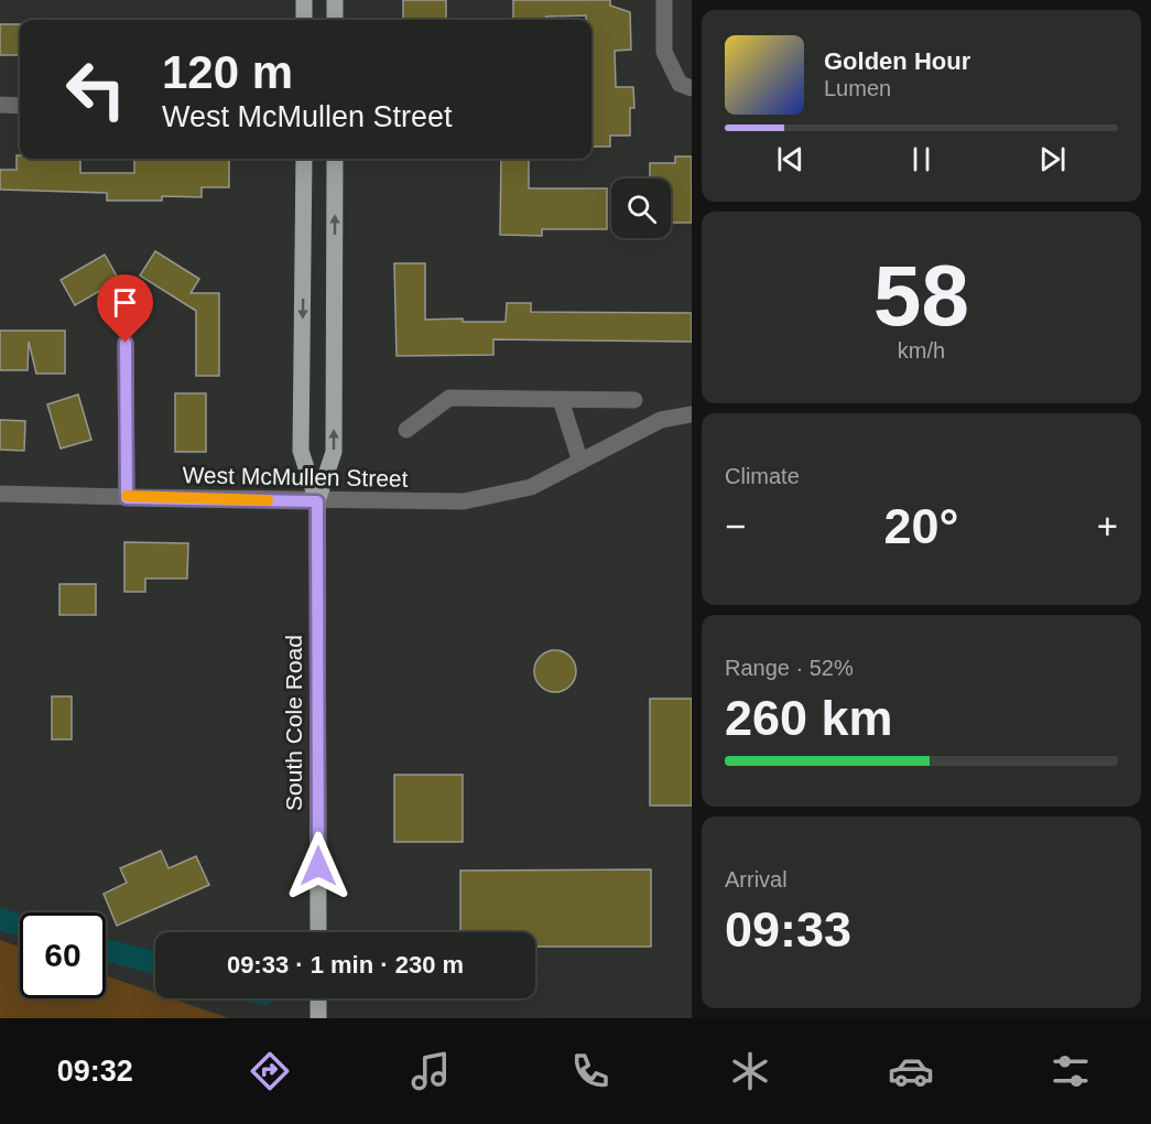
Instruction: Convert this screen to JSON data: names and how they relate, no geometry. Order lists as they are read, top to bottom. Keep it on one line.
{"streets":{"main road":["South Cole Road"],"street":["West McMullen Street"]},"crossings":[["West McMullen Street","South Cole Road"]],"page":{"turn":["120 m","West McMullen Street"],"song":["Golden Hour","Lumen"],"tile":[["58","km/h"],"Climate",["Range · 52%","260 km"],["Arrival","09:33"]],"heat":["−","20°","+"],"limit":"60","trip":"09:33 · 1 min · 230 m","tabs":"09:32"}}
